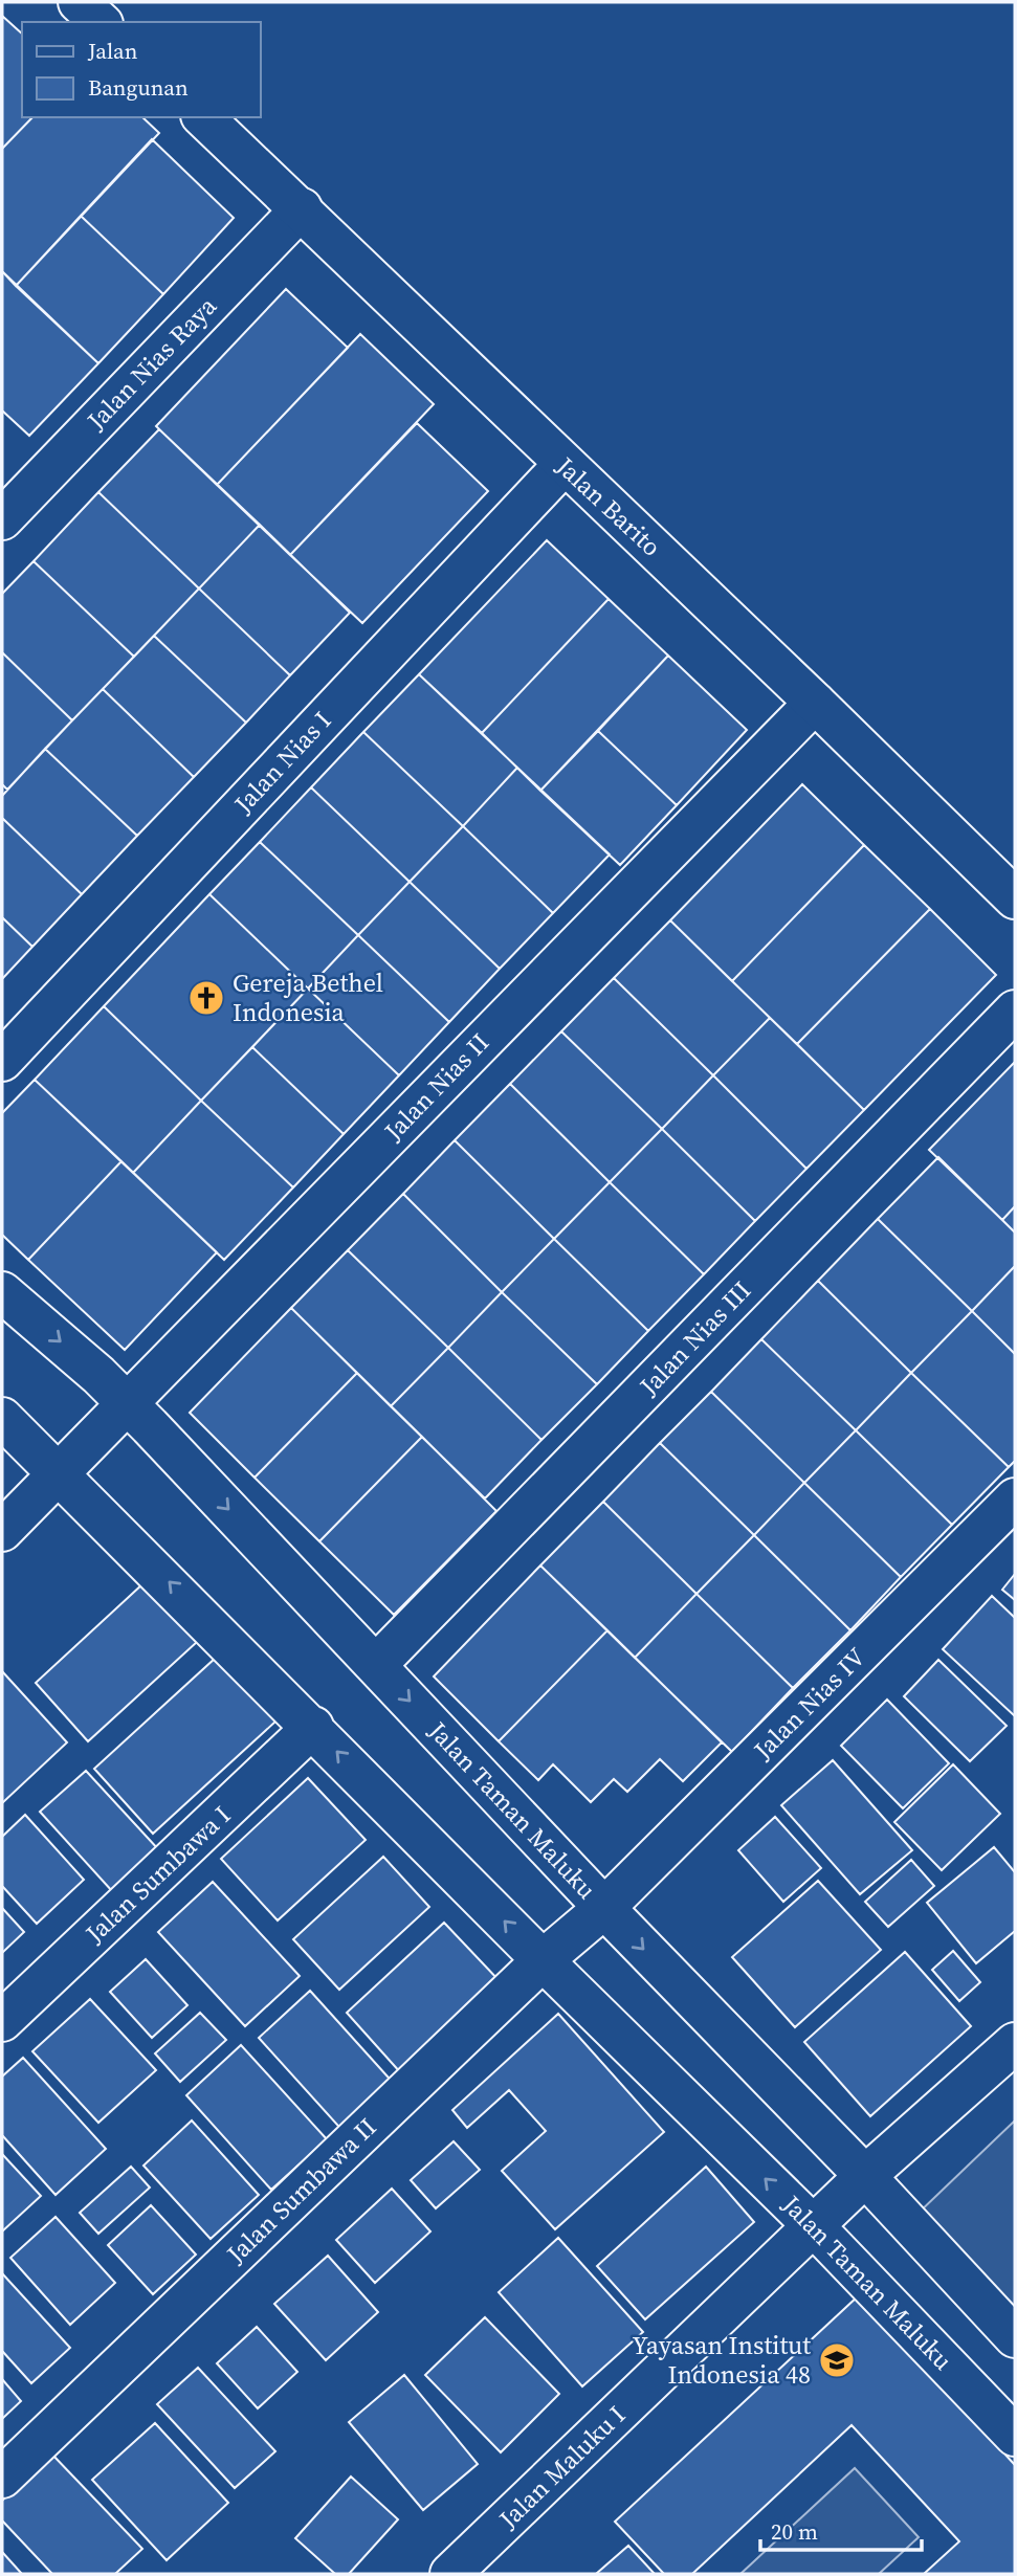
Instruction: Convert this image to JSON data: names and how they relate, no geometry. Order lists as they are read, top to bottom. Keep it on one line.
{"streets":{"street":["Jalan Nias Raya","Jalan Barito","Jalan Nias I","Jalan Nias II","Jalan Nias III","Jalan Nias IV","Jalan Taman Maluku","Jalan Sumbawa I","Jalan Sumbawa II","Jalan Maluku I"]},"crossings":[["Jalan Nias Raya","Jalan Barito"],["Jalan Barito","Jalan Nias I"],["Jalan Barito","Jalan Nias II"],["Jalan Nias II","Jalan Taman Maluku"],["Jalan Nias III","Jalan Taman Maluku"],["Jalan Nias IV","Jalan Taman Maluku"],["Jalan Nias IV","Jalan Sumbawa II"],["Jalan Taman Maluku","Jalan Sumbawa I"],["Jalan Taman Maluku","Jalan Sumbawa II"],["Jalan Taman Maluku","Jalan Maluku I"]],"places":{"church":["Gereja Bethel Indonesia"],"school or university":["Yayasan Institut Indonesia 48"]},"legend":["Jalan","Bangunan"],"scale_bar":"20 m"}
